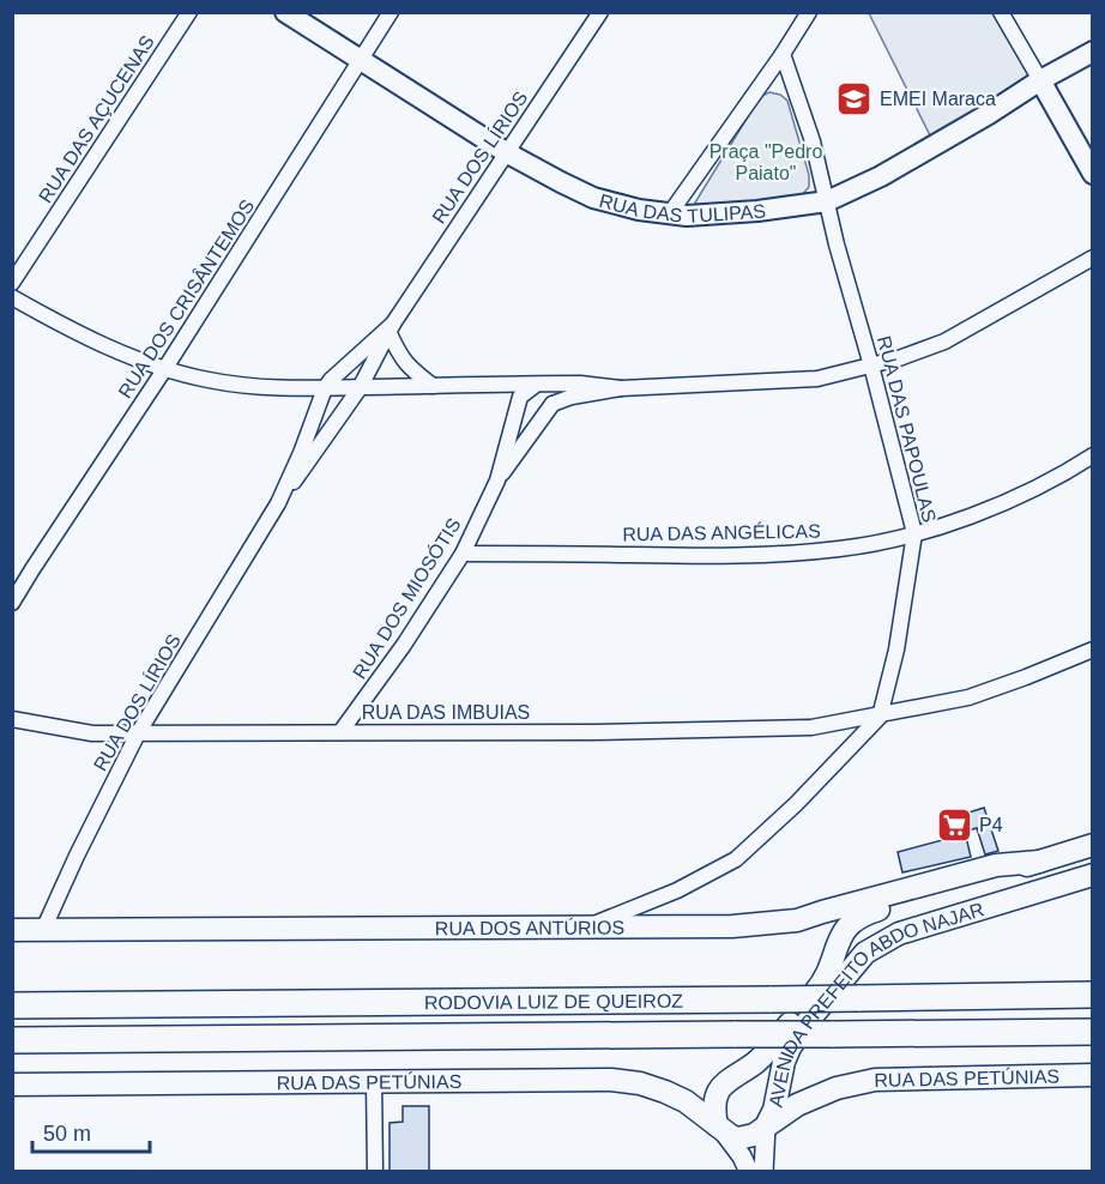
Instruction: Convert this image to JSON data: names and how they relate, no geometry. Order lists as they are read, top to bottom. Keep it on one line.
{"streets":{"highway":["RODOVIA LUIZ DE QUEIROZ"],"main road":["RUA DAS TULIPAS","RUA DOS ANTÚRIOS","AVENIDA PREFEITO ABDO NAJAR","RUA DAS PETÚNIAS"],"street":["RUA DAS AÇUCENAS","RUA DOS LÍRIOS","RUA DOS CRISÂNTEMOS","RUA DAS PAPOULAS","RUA DAS ANGÉLICAS","RUA DOS MIOSÓTIS","RUA DAS IMBUIAS"]},"crossings":[["RUA DOS LÍRIOS","RUA DAS TULIPAS"],["RUA DOS LÍRIOS","RUA DAS IMBUIAS"],["RUA DOS LÍRIOS","RUA DOS ANTÚRIOS"],["RUA DAS TULIPAS","RUA DOS CRISÂNTEMOS"],["RUA DAS TULIPAS","RUA DAS PAPOULAS"],["RUA DAS PAPOULAS","RUA DAS ANGÉLICAS"],["RUA DAS PAPOULAS","RUA DAS IMBUIAS"],["RUA DAS ANGÉLICAS","RUA DOS MIOSÓTIS"],["RUA DOS MIOSÓTIS","RUA DAS IMBUIAS"],["RUA DOS ANTÚRIOS","AVENIDA PREFEITO ABDO NAJAR"],["AVENIDA PREFEITO ABDO NAJAR","RUA DAS PETÚNIAS"]],"parks":["Praça \"Pedro Paiato\""],"places":{"school or university":["EMEI Maraca"],"supermarket":["P4"]},"scale_bar":"50 m"}
